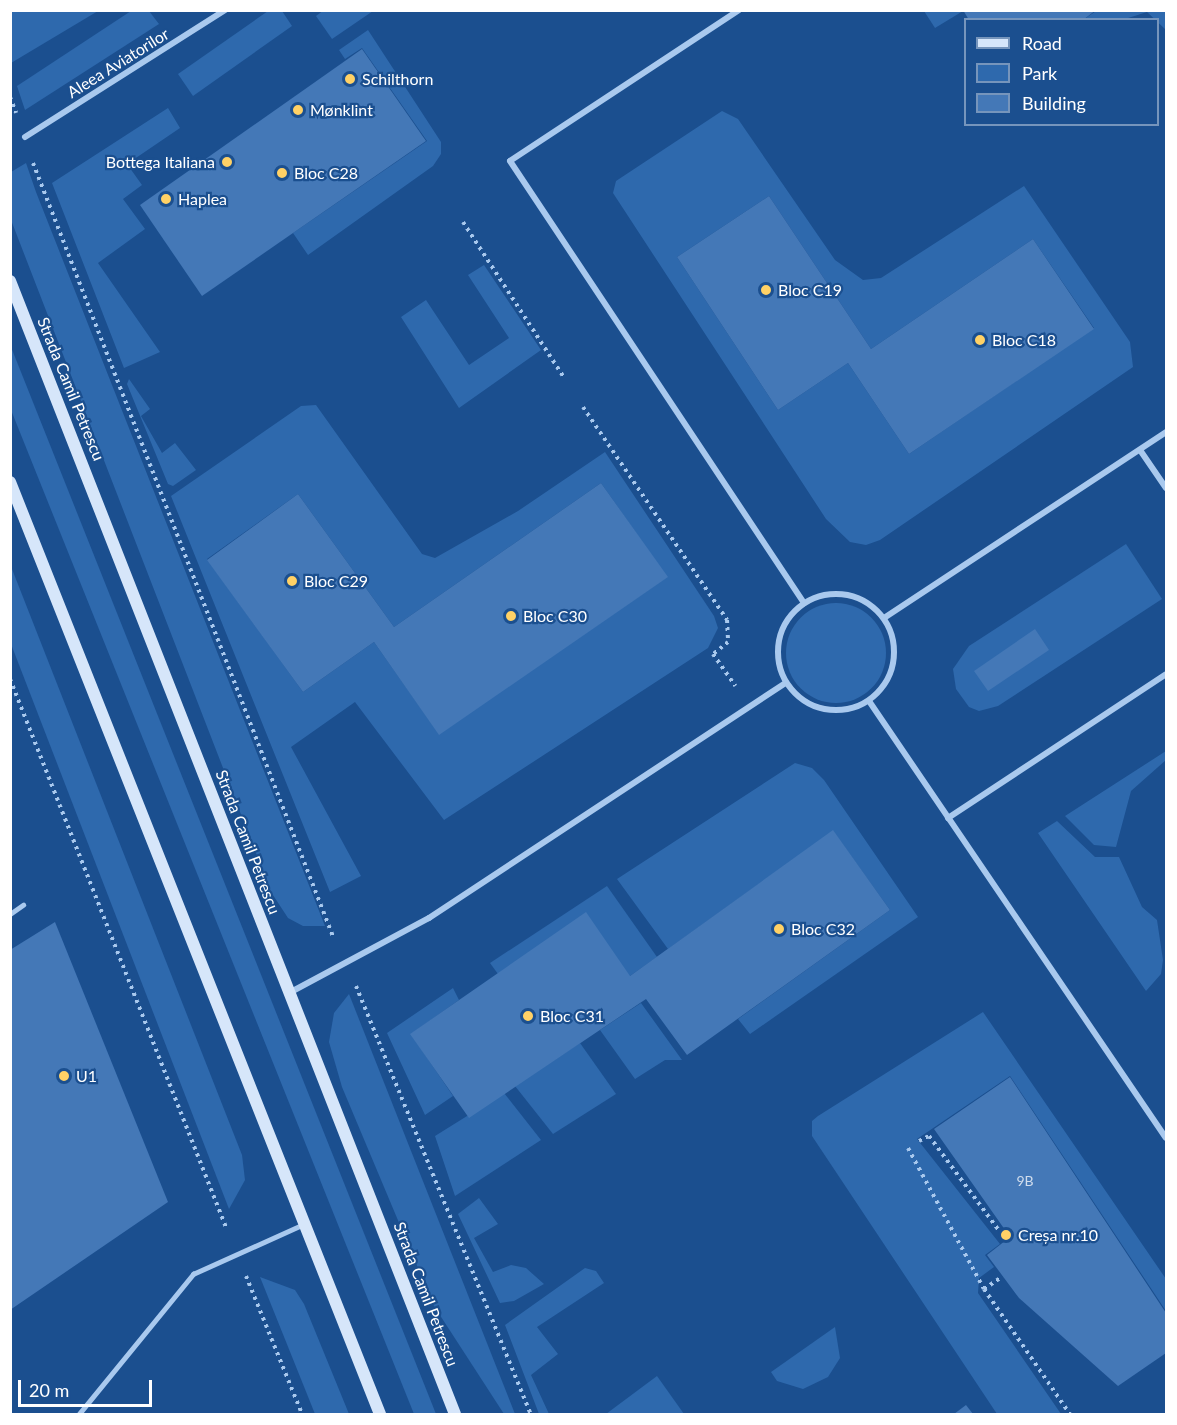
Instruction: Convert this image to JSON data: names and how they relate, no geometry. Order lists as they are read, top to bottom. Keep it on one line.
{"streets":{"street":["Aleea Aviatorilor","Strada Camil Petrescu"]},"places":["Schilthorn","Mønklint","Bottega Italiana","Bloc C28","Haplea","Bloc C19","Bloc C18","Bloc C29","Bloc C30","Bloc C32","Bloc C31","U1","Creșa nr.10"],"house_numbers":["9B"],"legend":["Road","Park","Building"],"scale_bar":"20 m"}
